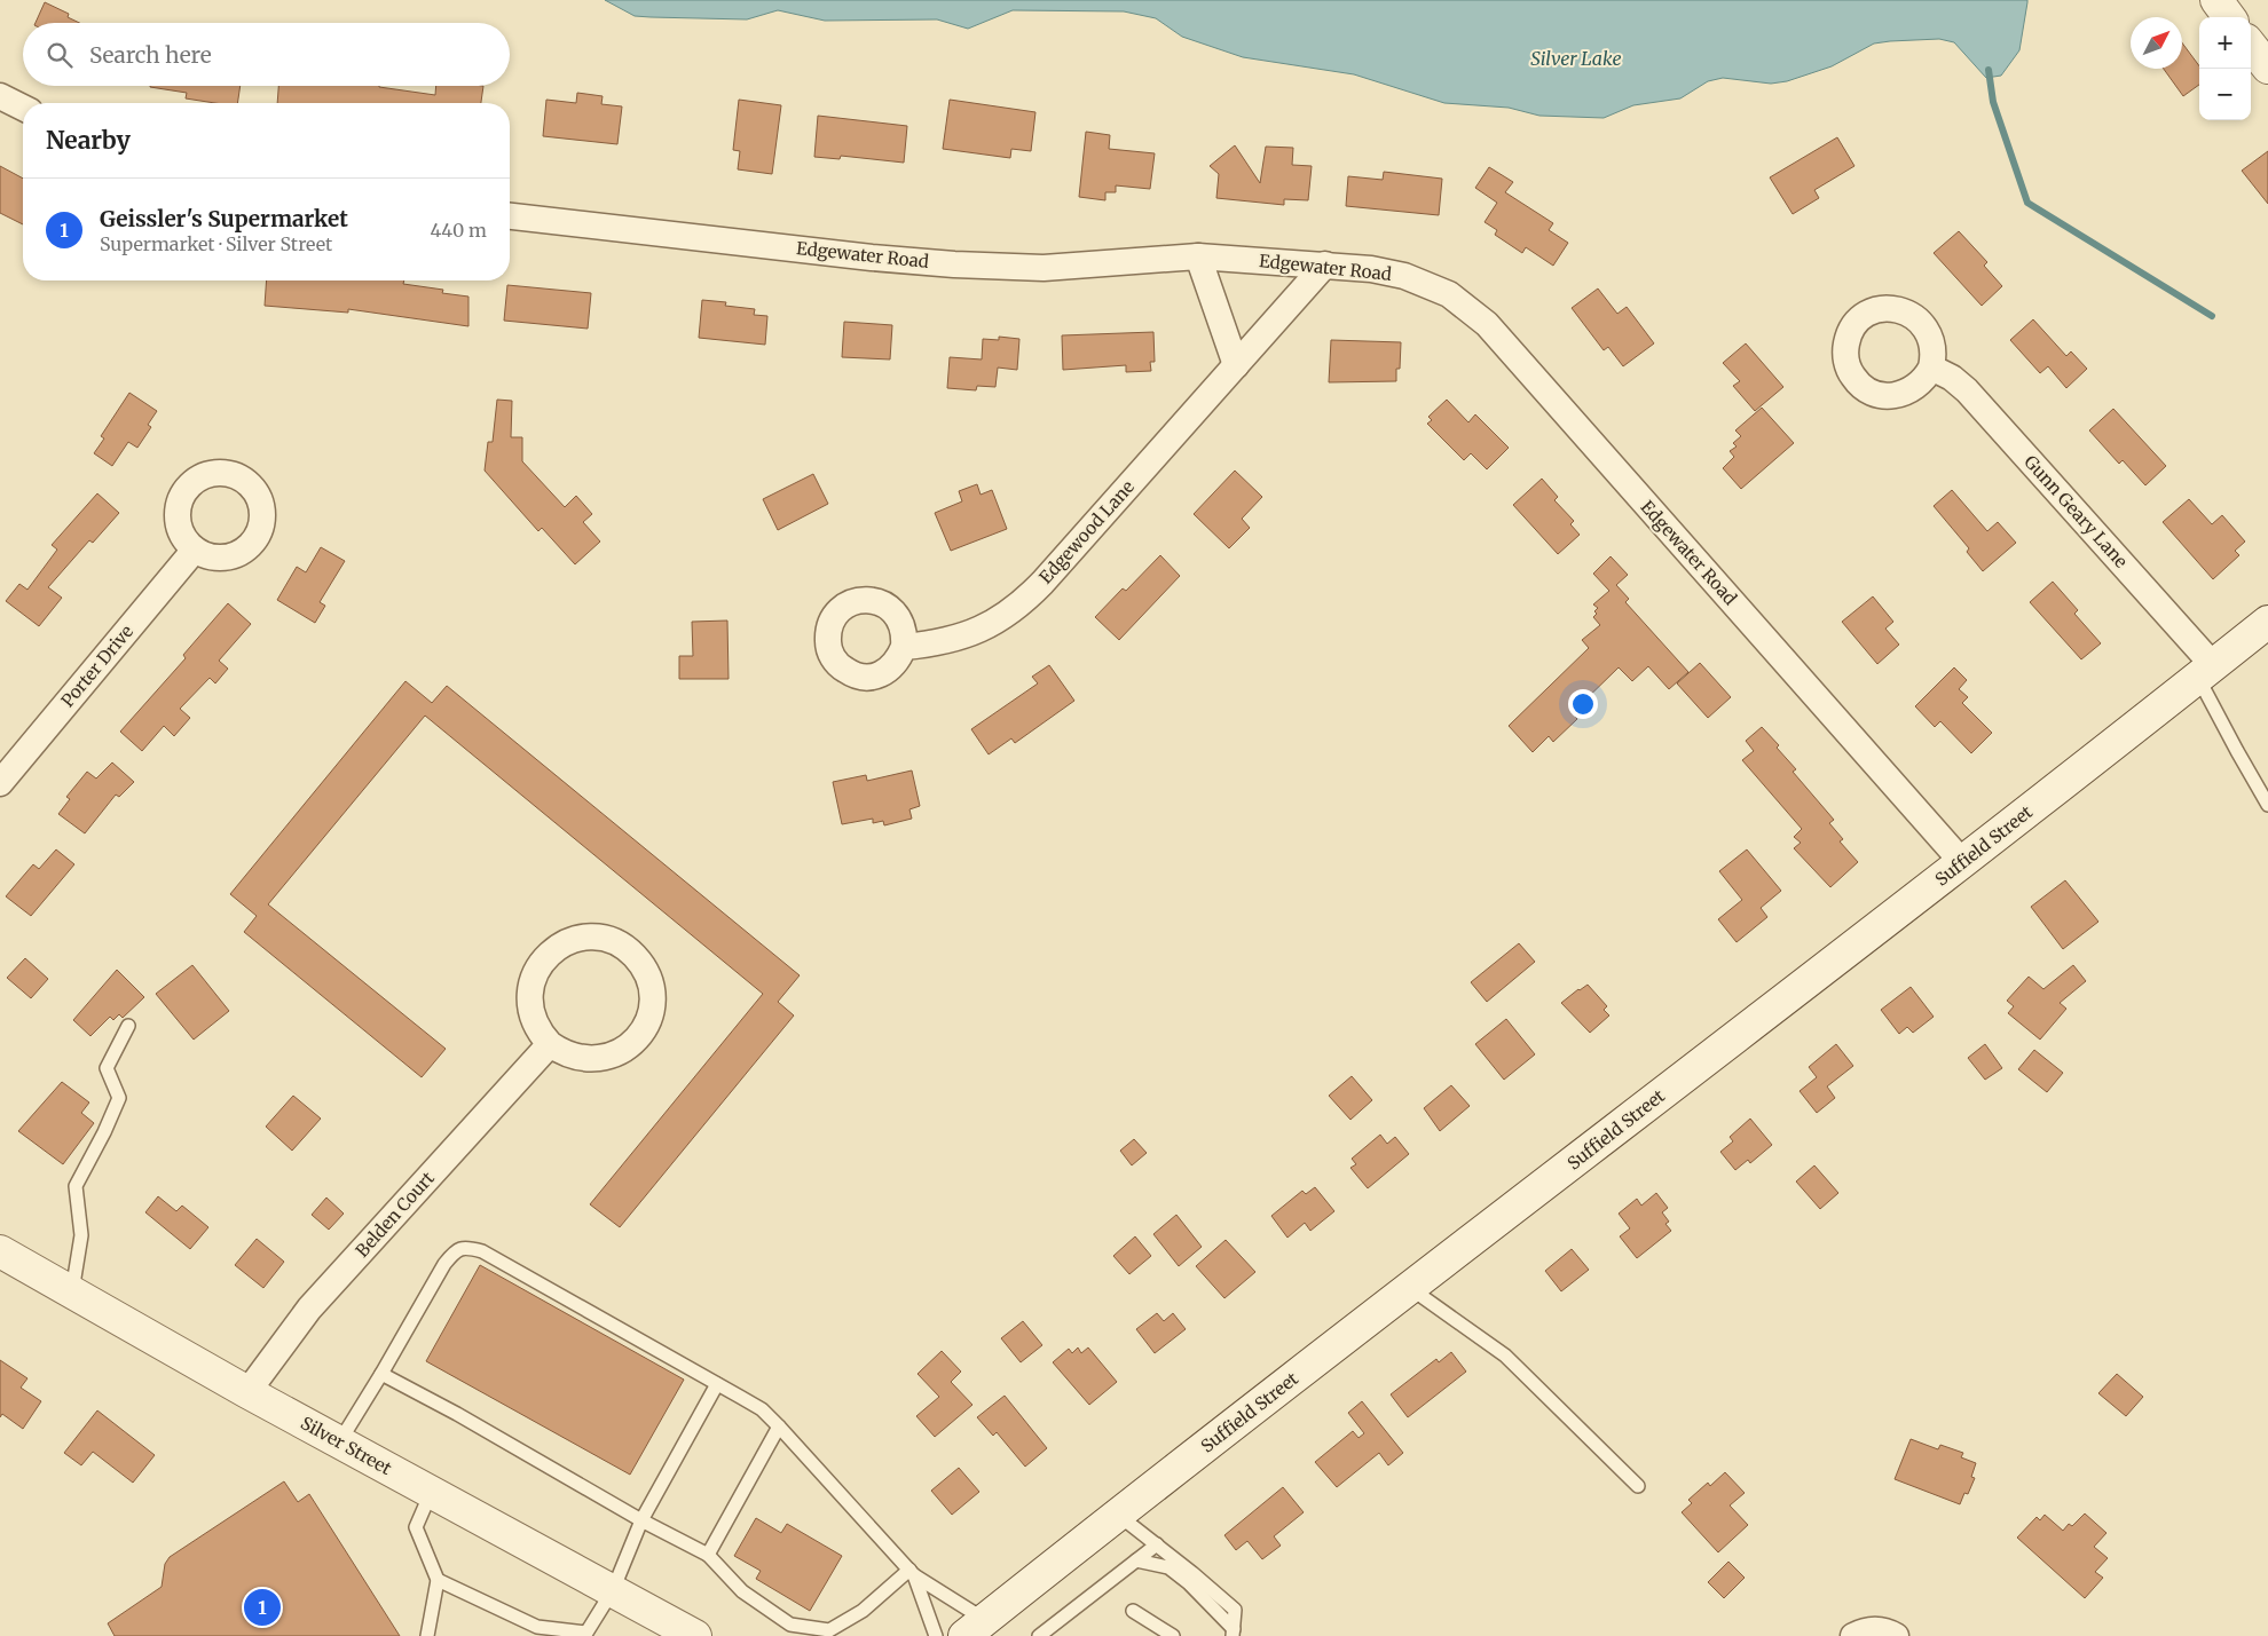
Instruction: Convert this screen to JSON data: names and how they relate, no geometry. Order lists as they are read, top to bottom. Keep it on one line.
{"streets":{"main road":["Suffield Street","Silver Street"],"street":["Edgewater Road","Gunn Geary Lane","Edgewood Lane","Porter Drive","Belden Court"]},"crossings":[["Edgewater Road","Edgewood Lane"],["Edgewater Road","Suffield Street"],["Gunn Geary Lane","Suffield Street"],["Belden Court","Silver Street"]],"water":["Silver Lake"],"north":"top right","page":{"map_buttons":["+","−"],"search":"Search here","heading":"Nearby","list":[{"mark":"1","name":"Geissler's Supermarket","note":"Supermarket · Silver Street","value":"440 m"}],"pins":"1"}}
